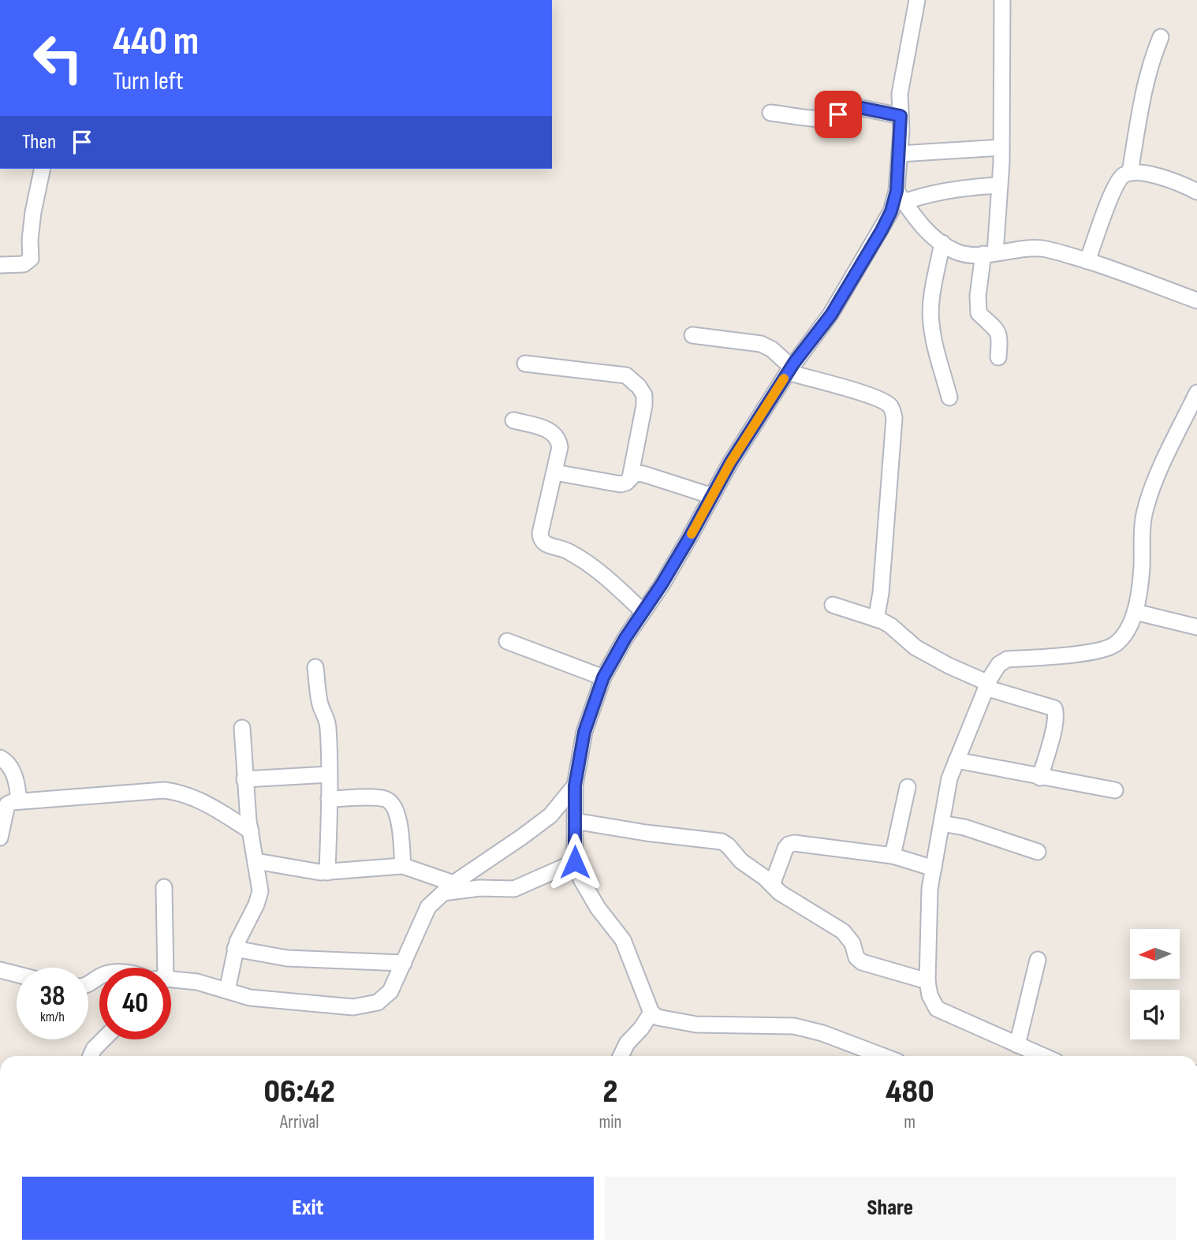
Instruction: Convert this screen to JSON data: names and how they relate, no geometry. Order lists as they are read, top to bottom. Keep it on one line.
{"north":"left","page":{"turn":["440 m","Turn left"],"then":"Then","speed":"38 km/h","limit":"40","eta":["06:42","Arrival","2","min","480","m"],"buttons":["Exit","Share"]}}
